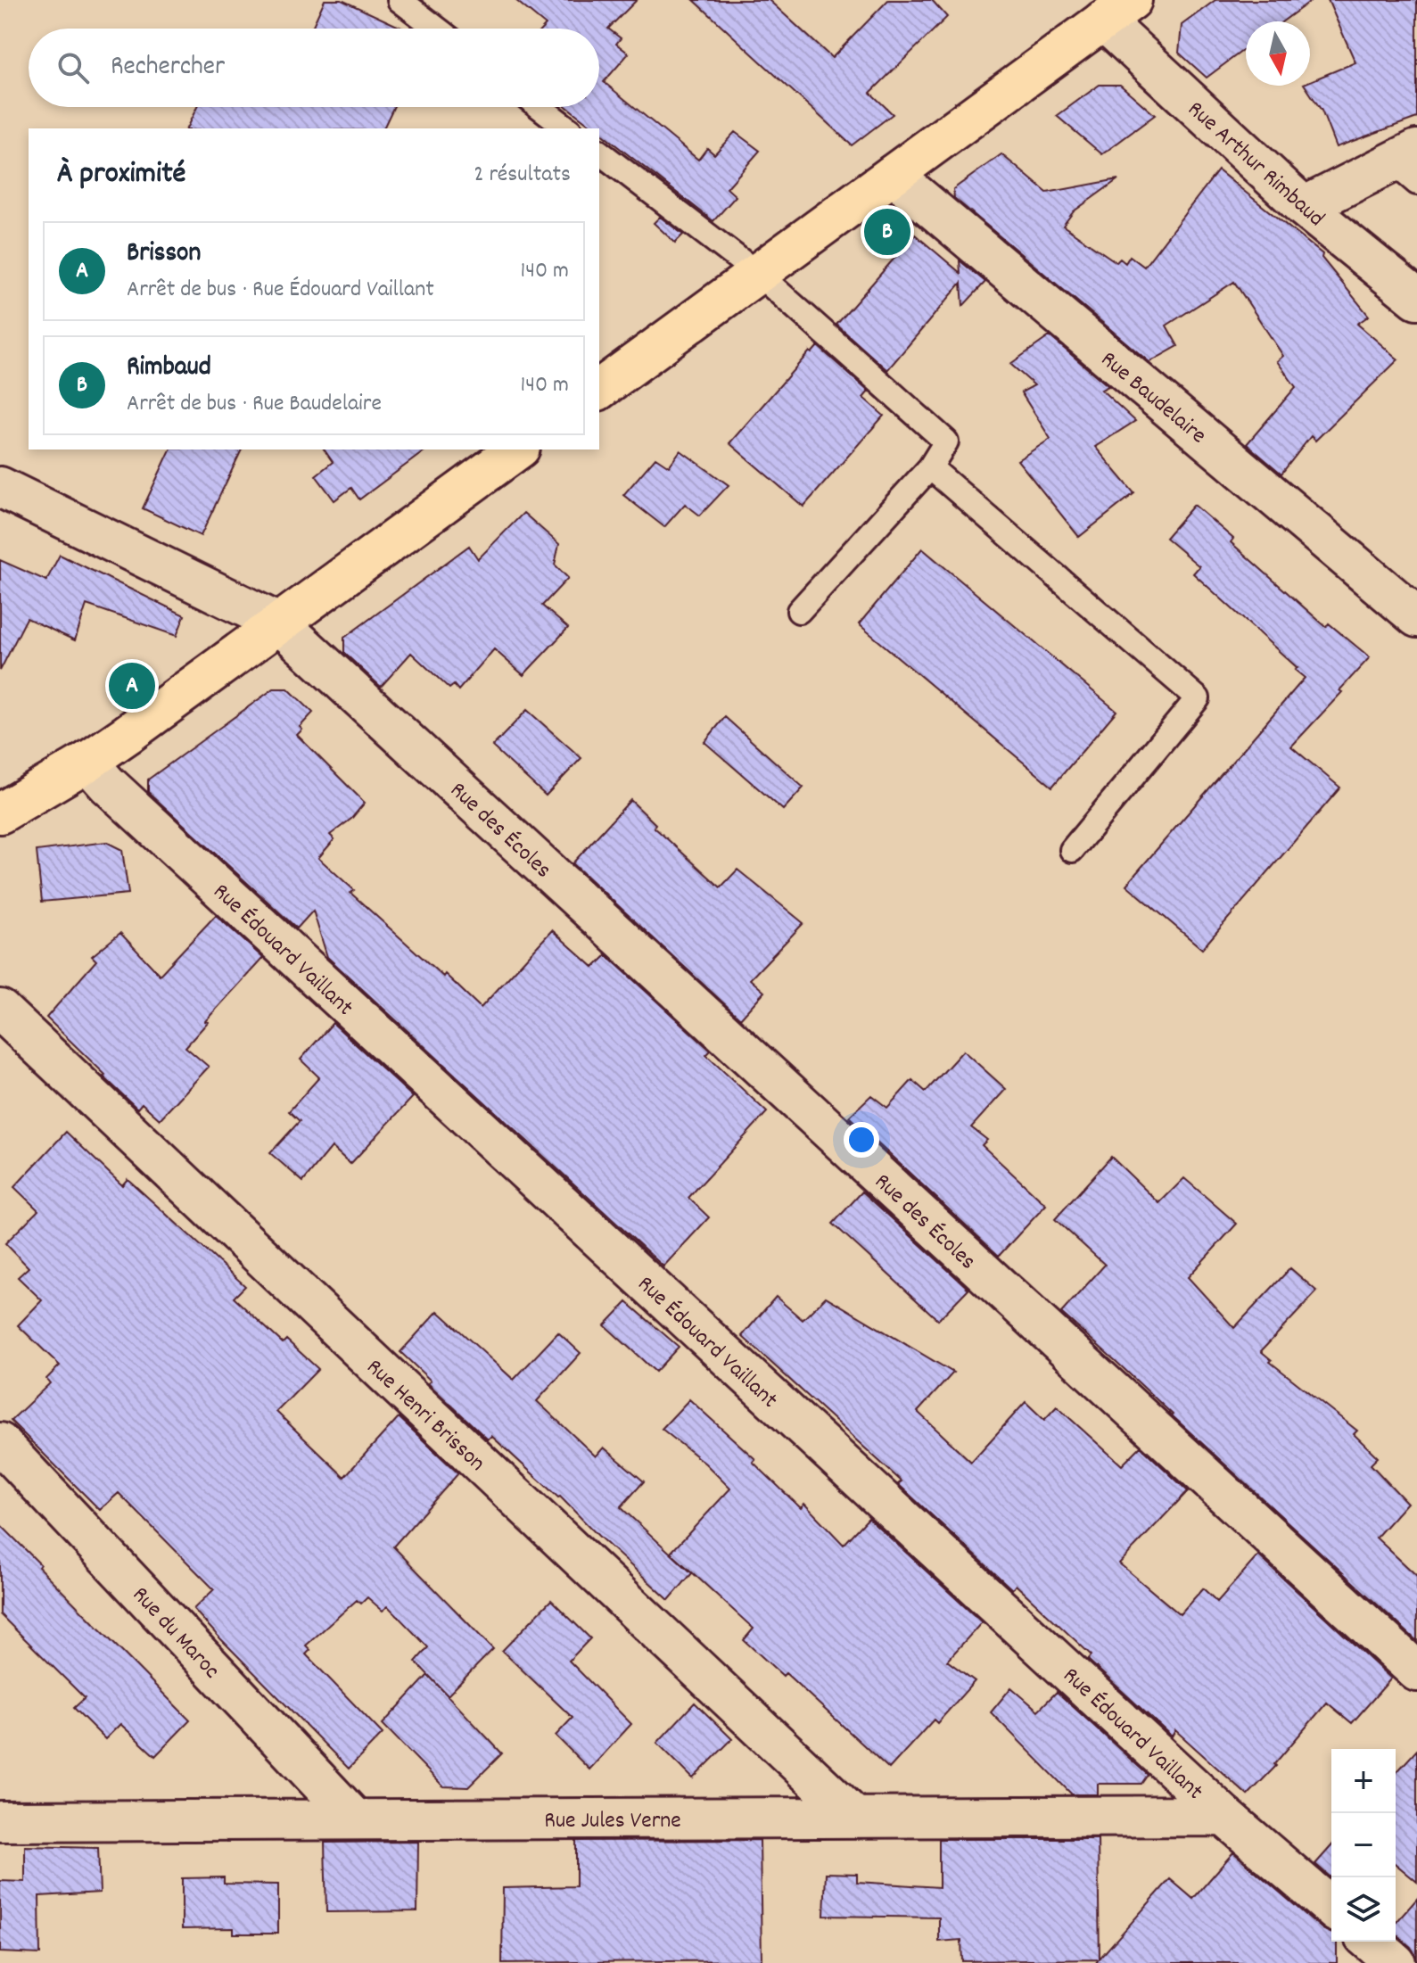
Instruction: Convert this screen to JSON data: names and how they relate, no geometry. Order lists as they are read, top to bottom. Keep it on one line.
{"streets":{"street":["Rue Arthur Rimbaud","Rue Baudelaire","Rue des Écoles","Rue Édouard Vaillant","Rue Henri Brisson","Rue du Maroc","Rue Jules Verne"]},"crossings":[["Rue Édouard Vaillant","Rue Jules Verne"],["Rue Henri Brisson","Rue Jules Verne"],["Rue du Maroc","Rue Jules Verne"]],"north":"bottom","page":{"search":"Rechercher","heading":["À proximité","2 résultats"],"pins":["B","A"],"list":[{"mark":"A","name":"Brisson","note":"Arrêt de bus · Rue Édouard Vaillant","value":"140 m"},{"mark":"B","name":"Rimbaud","note":"Arrêt de bus · Rue Baudelaire","value":"140 m"}],"map_buttons":["+","−"]}}
